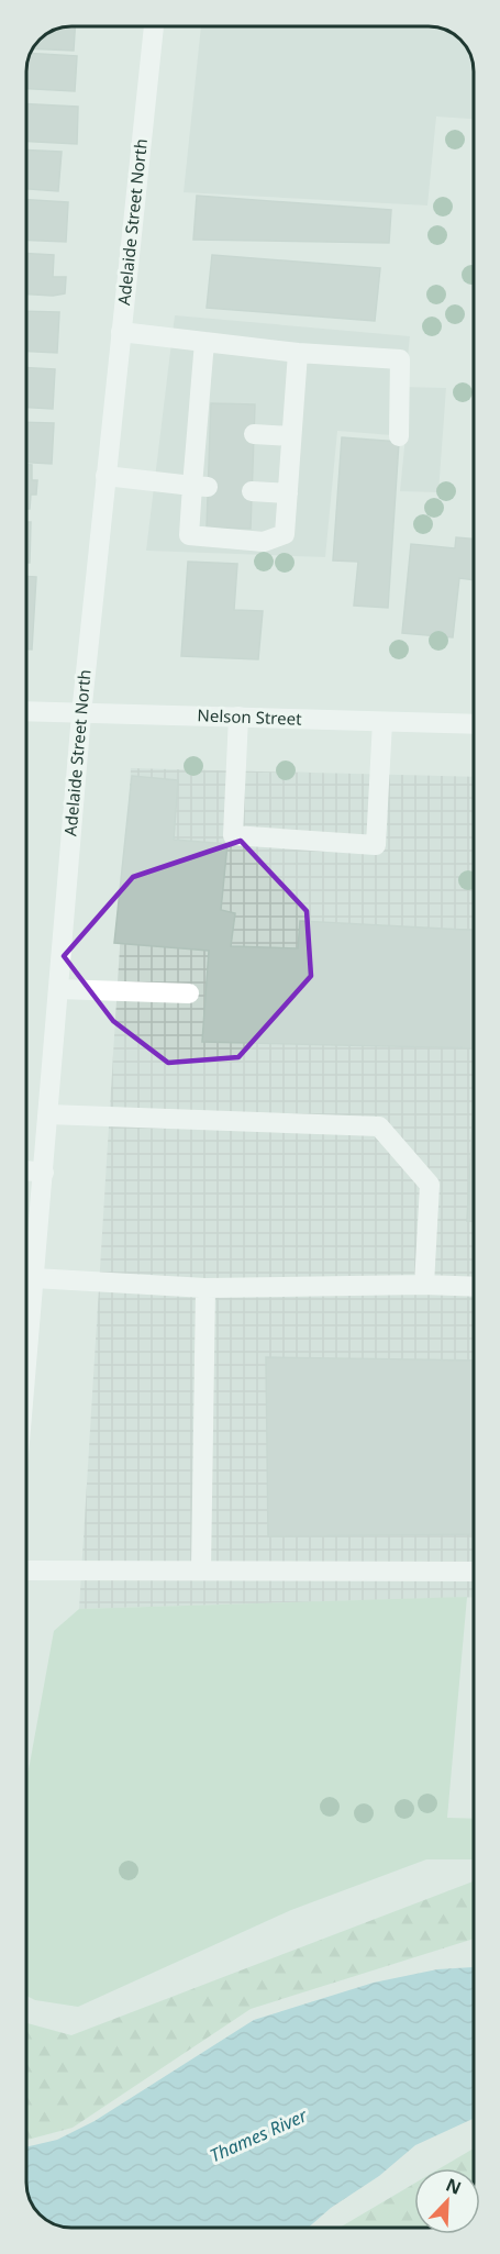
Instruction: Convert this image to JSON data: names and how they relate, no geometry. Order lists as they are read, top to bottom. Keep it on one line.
{"streets":{"main road":["Adelaide Street North","Nelson Street"]},"crossings":[["Adelaide Street North","Nelson Street"]],"water":["Thames River"],"north":"top right"}
